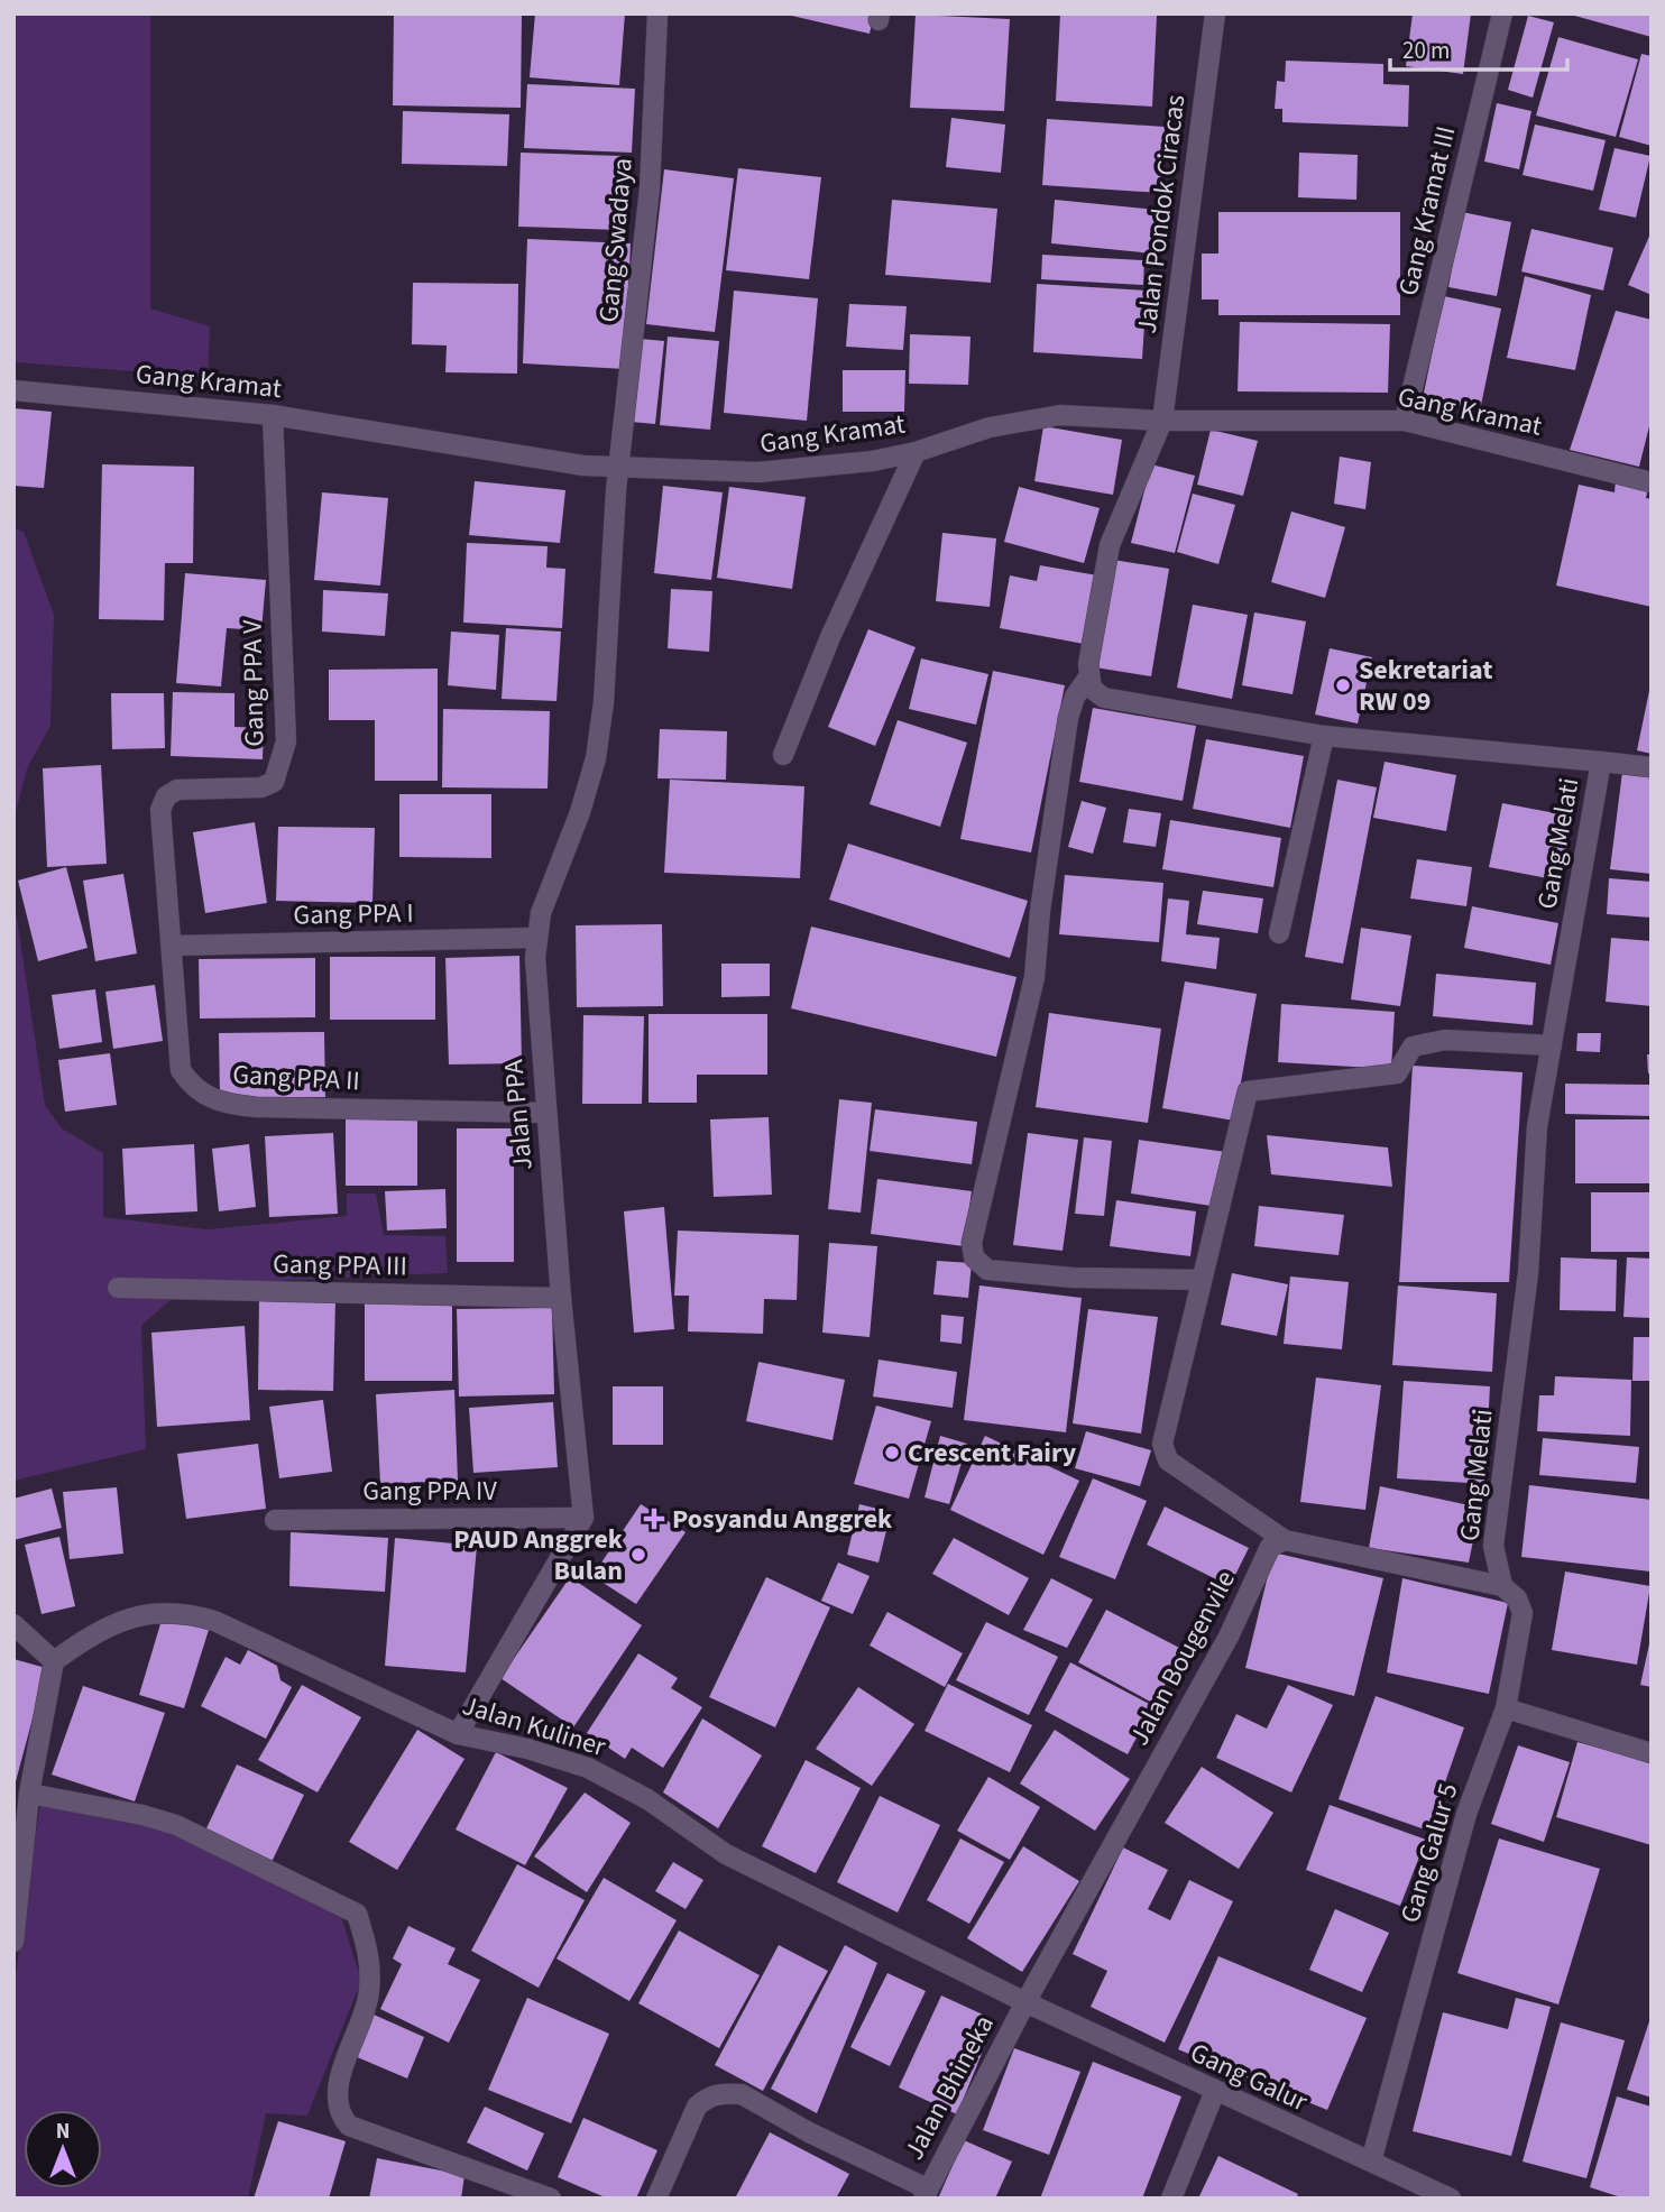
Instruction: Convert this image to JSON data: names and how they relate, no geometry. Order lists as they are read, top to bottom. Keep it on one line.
{"streets":{"street":["Gang Kramat III","Jalan Pondok Ciracas","Gang Swadaya","Gang Kramat","Gang PPA V","Gang Melati","Gang PPA I","Gang PPA II","Jalan PPA","Gang PPA III","Gang PPA IV","Jalan Bougenvile","Jalan Kuliner","Gang Galur 5","Gang Galur","Jalan Bhineka"]},"crossings":[["Gang Kramat III","Gang Kramat"],["Jalan Pondok Ciracas","Gang Kramat"],["Gang Swadaya","Gang Kramat"],["Gang Swadaya","Jalan PPA"],["Gang Kramat","Gang PPA V"],["Gang Kramat","Jalan PPA"],["Gang PPA V","Gang PPA I"],["Gang PPA V","Gang PPA II"],["Gang Melati","Gang Galur 5"],["Gang PPA I","Gang PPA II"],["Gang PPA I","Jalan PPA"],["Gang PPA II","Jalan PPA"],["Jalan PPA","Gang PPA III"],["Jalan PPA","Gang PPA IV"],["Jalan Bougenvile","Jalan Kuliner"],["Jalan Bougenvile","Gang Galur"],["Jalan Bougenvile","Jalan Bhineka"],["Jalan Kuliner","Gang Galur"],["Jalan Kuliner","Jalan Bhineka"],["Gang Galur 5","Gang Galur"],["Gang Galur","Jalan Bhineka"]],"places":{"other":["Sekretariat RW 09","Crescent Fairy","PAUD Anggrek Bulan"],"health":["Posyandu Anggrek"]},"scale_bar":"20 m","north":"top"}
